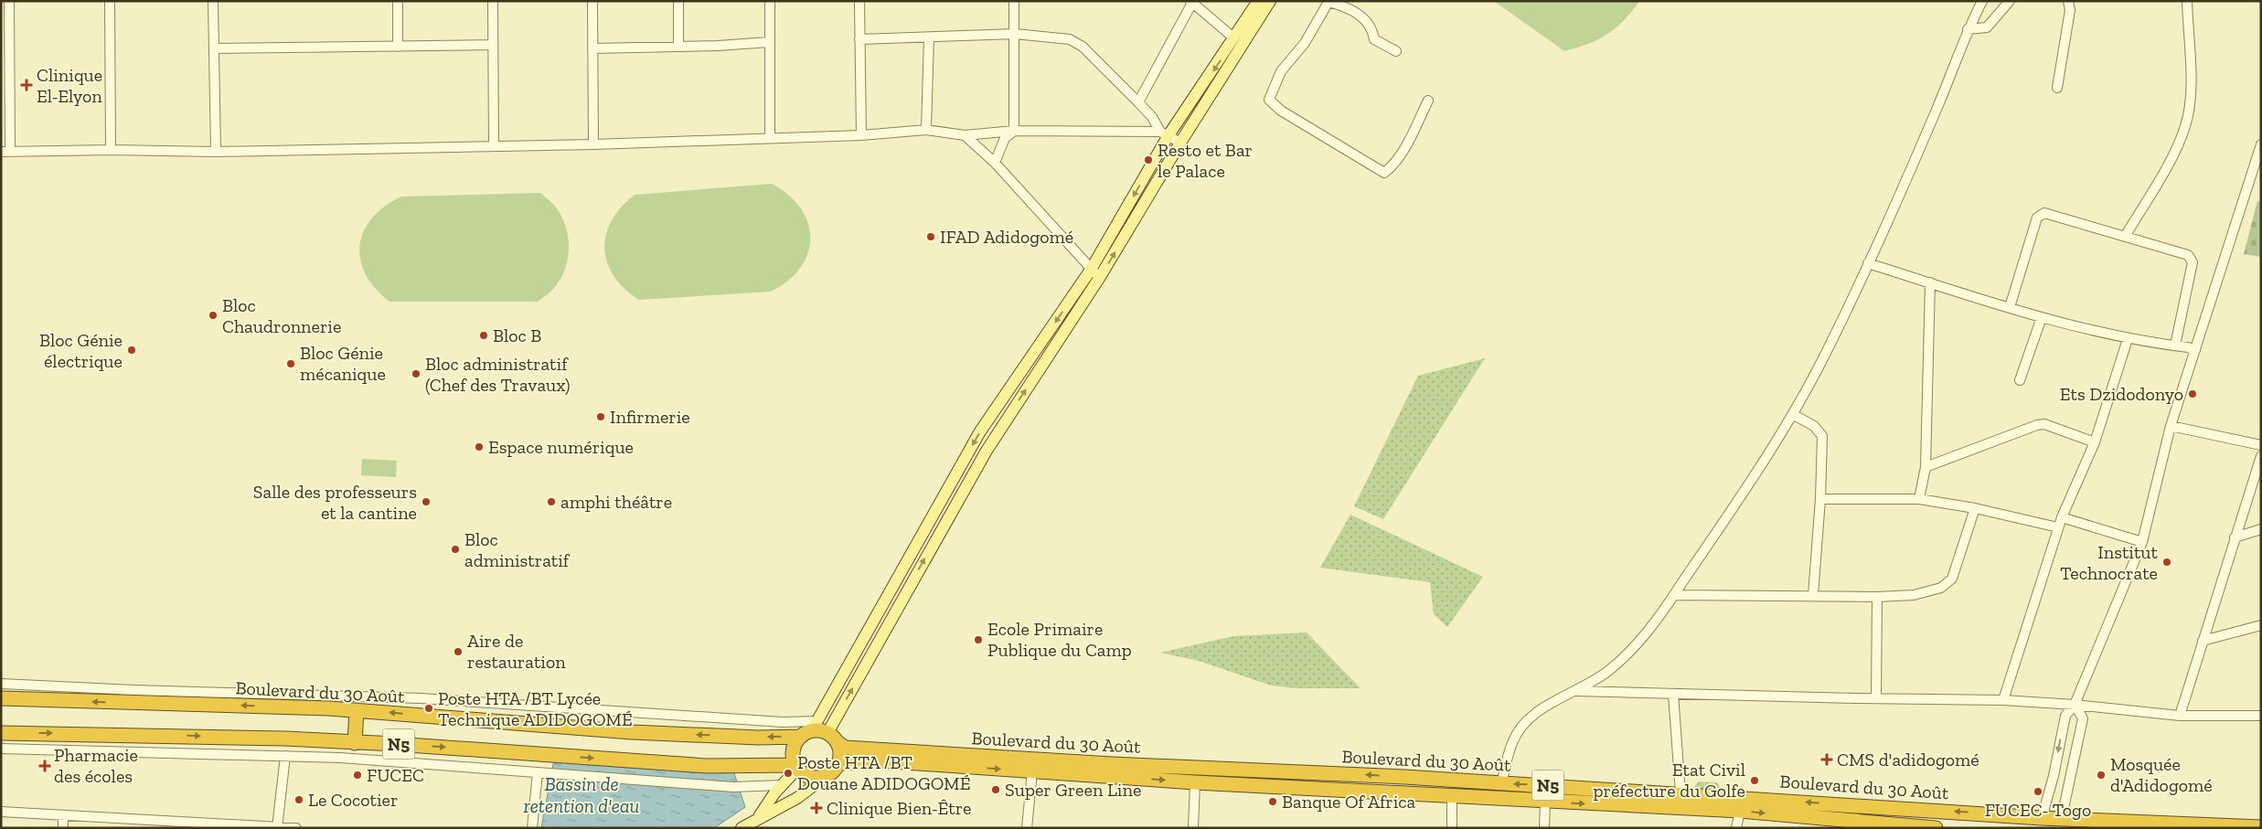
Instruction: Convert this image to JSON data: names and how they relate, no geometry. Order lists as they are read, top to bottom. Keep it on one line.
{"streets":{"highway":["Boulevard du 30 Août","N5"]},"crossings":[["Boulevard du 30 Août","N5"]],"water":["Bassin de retention d'eau"],"places":{"health":["Clinique El-Elyon","CMS d'adidogomé","Pharmacie des écoles","Clinique Bien-Être"],"other":["Resto et Bar le Palace","IFAD Adidogomé","Bloc Chaudronnerie","Bloc B","Bloc Génie électrique","Bloc Génie mécanique","Bloc administratif (Chef des Travaux)","Ets Dzidodonyo","Infirmerie","Espace numérique","Salle des professeurs et la cantine","amphi théâtre","Bloc administratif","Institut Technocrate","Ecole Primaire Publique du Camp","Aire de restauration","Poste HTA /BT Lycée Technique ADIDOGOMÉ","Poste HTA /BT Douane ADIDOGOMÉ","FUCEC","Mosquée d'Adidogomé","Etat Civil préfecture du Golfe","Super Green Line","FUCEC- Togo","Le Cocotier","Banque Of Africa"]}}
